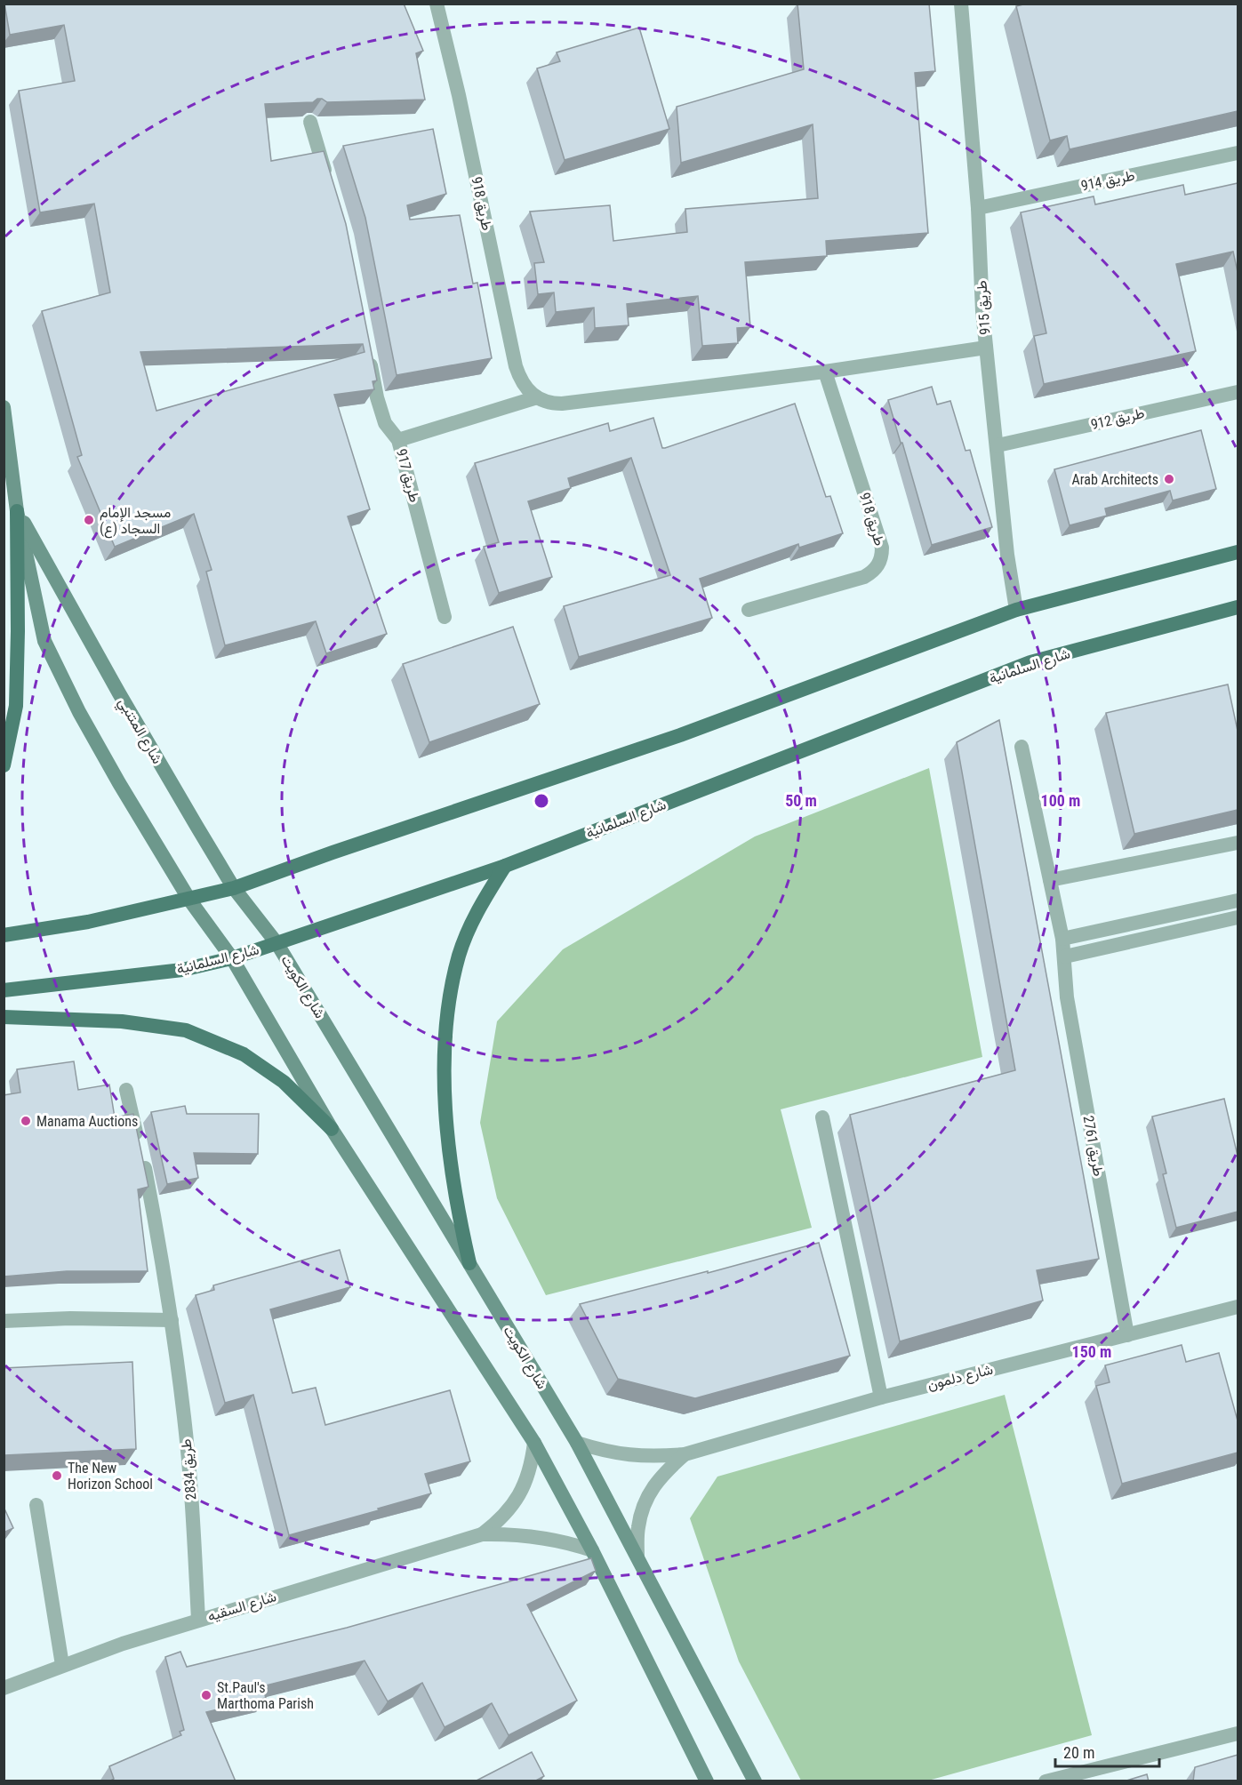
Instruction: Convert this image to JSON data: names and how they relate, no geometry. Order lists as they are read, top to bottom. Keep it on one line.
{"streets":{"main road":["شارع السلمانية","شارع المتنبي","شارع الكويت"],"street":["طريق 914","طريق 918","طريق 915","طريق 912","طريق 917","طريق 2761","شارع دلمون","طريق 2834","شارع السقيه"]},"crossings":[["طريق 914","طريق 915"],["طريق 915","طريق 912"],["شارع السلمانية","شارع المتنبي"],["شارع السلمانية","شارع الكويت"],["شارع المتنبي","شارع الكويت"],["شارع الكويت","شارع دلمون"],["طريق 2761","شارع دلمون"],["طريق 2834","شارع السقيه"]],"places":["Arab Architects","مسجد الإمام السجاد (ع)","Manama Auctions","The New Horizon School","St.Paul's Marthoma Parish"],"scale_bar":"20 m","rings":["50 m","100 m","150 m"]}
